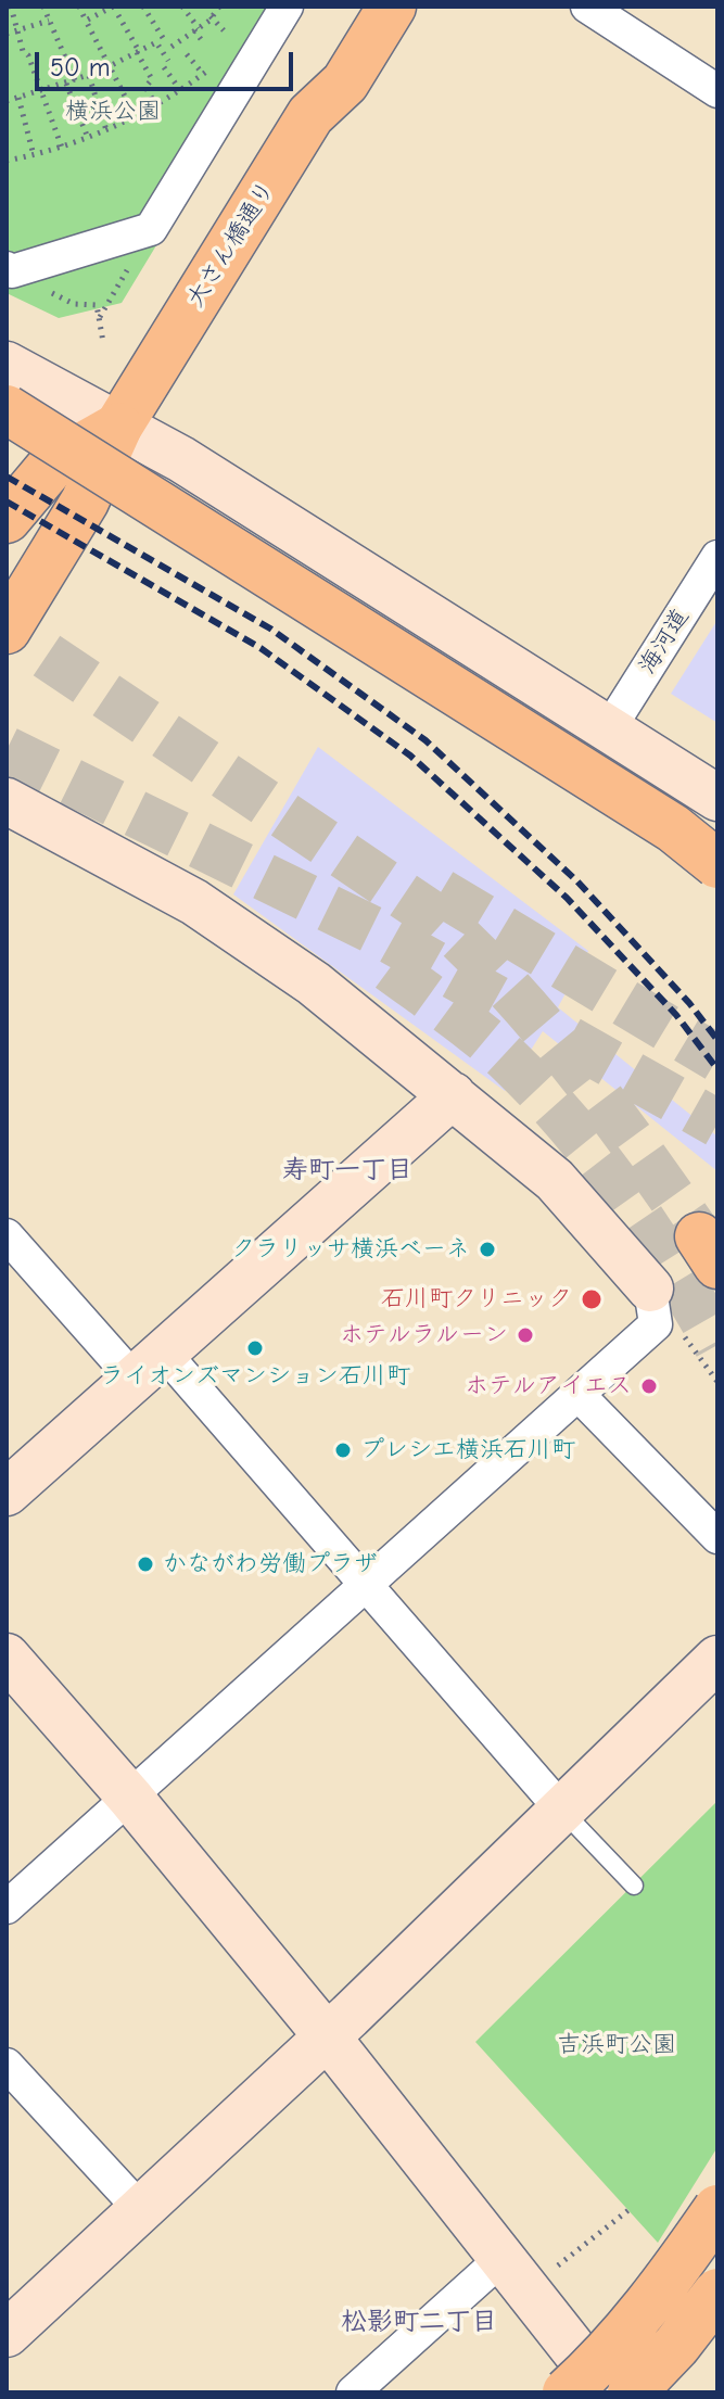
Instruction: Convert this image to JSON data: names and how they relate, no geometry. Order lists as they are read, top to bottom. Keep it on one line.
{"streets":{"main road":["大さん橋通り"],"street":["海河道"]},"districts":["寿町一丁目","松影町二丁目"],"parks":["横浜公園","吉浜町公園"],"places":["クラリッサ横浜ベーネ","石川町クリニック","ホテルラルーン","ライオンズマンション石川町","ホテルアイエス","プレシエ横浜石川町","かながわ労働プラザ"],"scale_bar":"50 m"}
